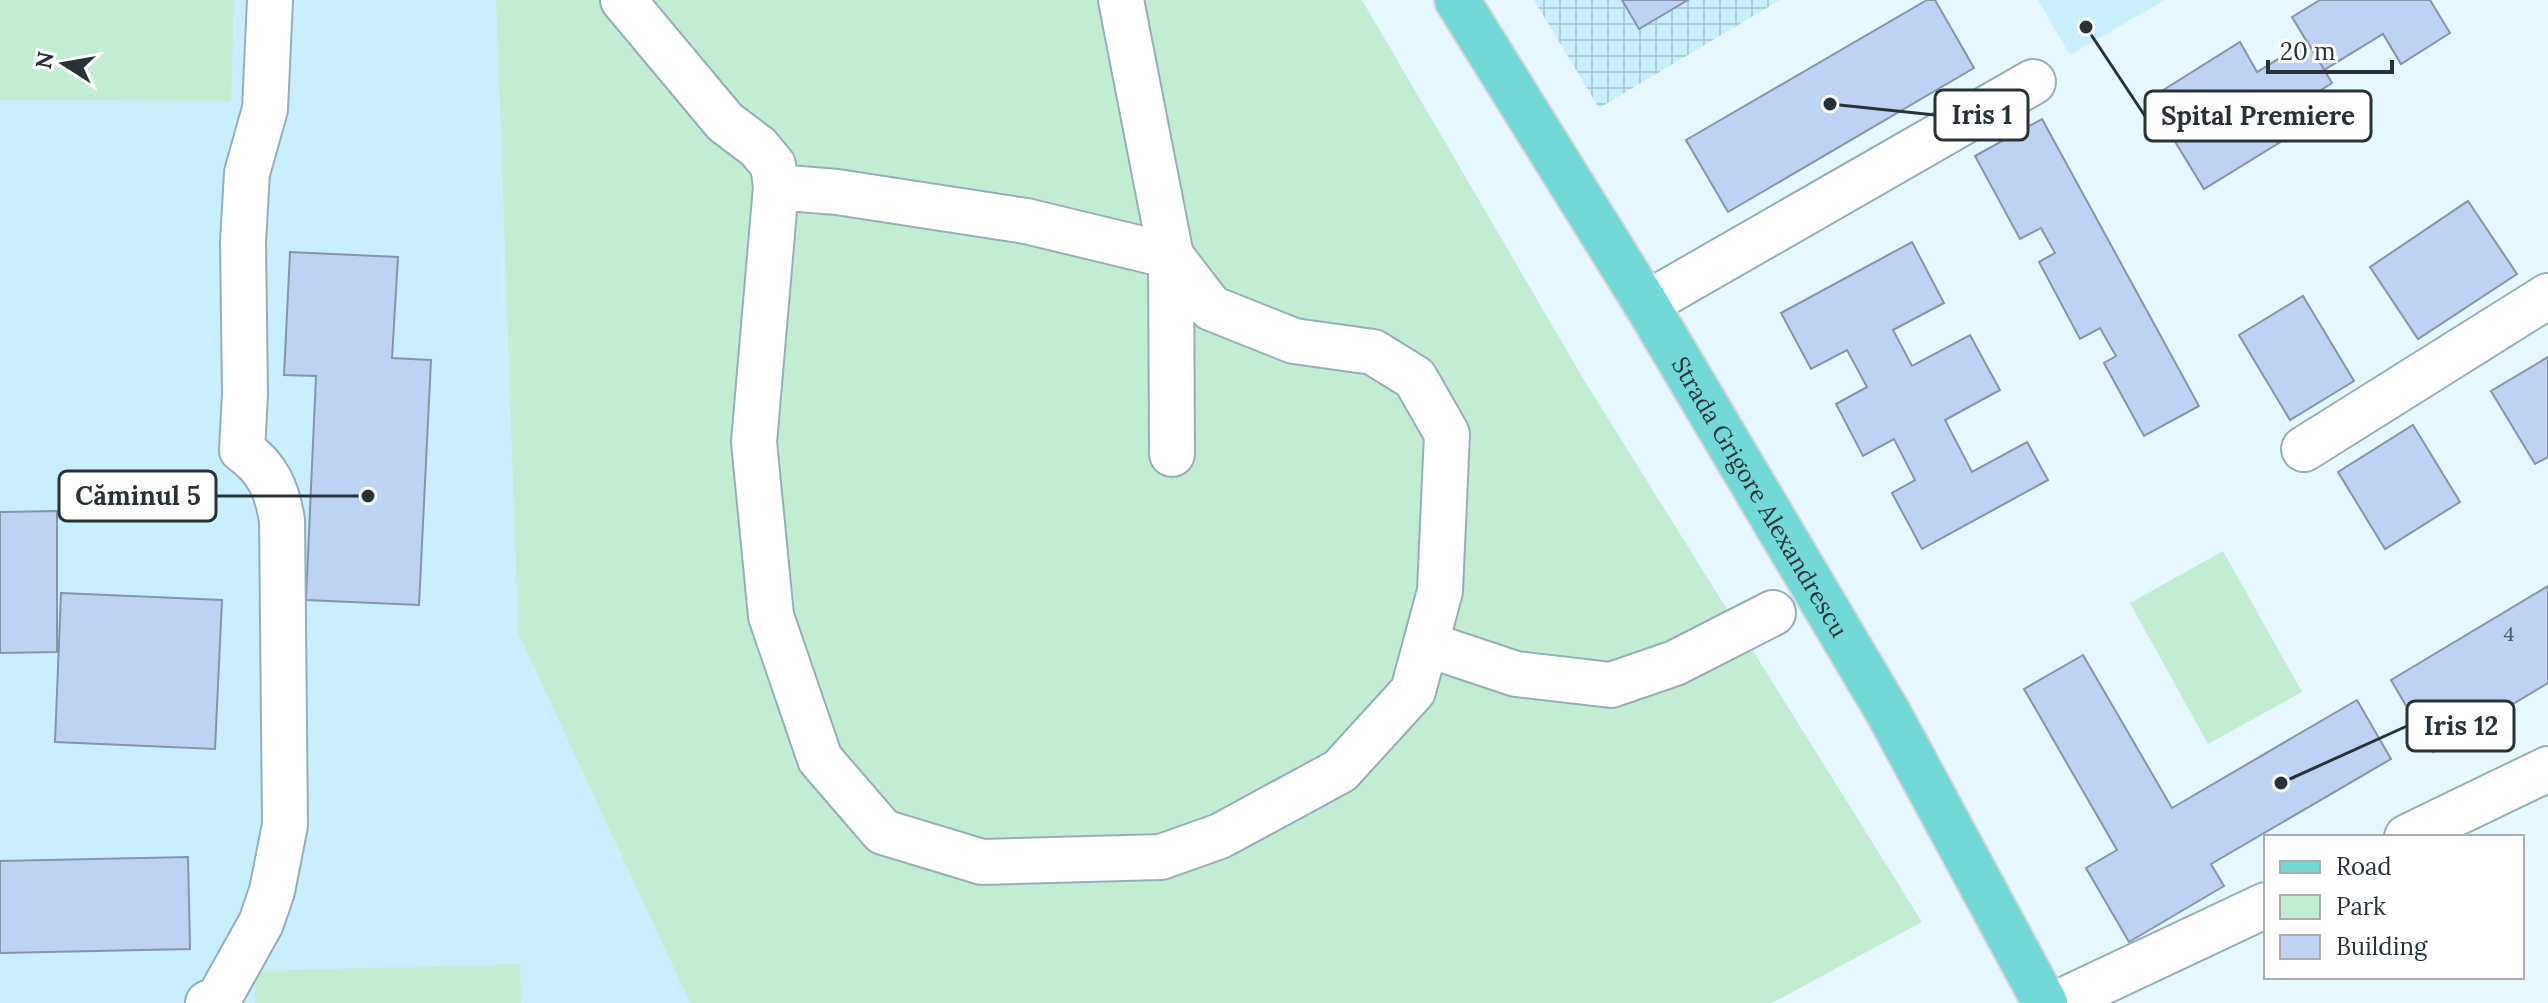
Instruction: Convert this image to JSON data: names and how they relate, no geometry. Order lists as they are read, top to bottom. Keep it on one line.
{"streets":{"main road":["Strada Grigore Alexandrescu"]},"places":["Spital Premiere","Iris 1","Căminul 5","Iris 12"],"house_numbers":["4"],"legend":["Road","Park","Building"],"scale_bar":"20 m","north":"left"}
